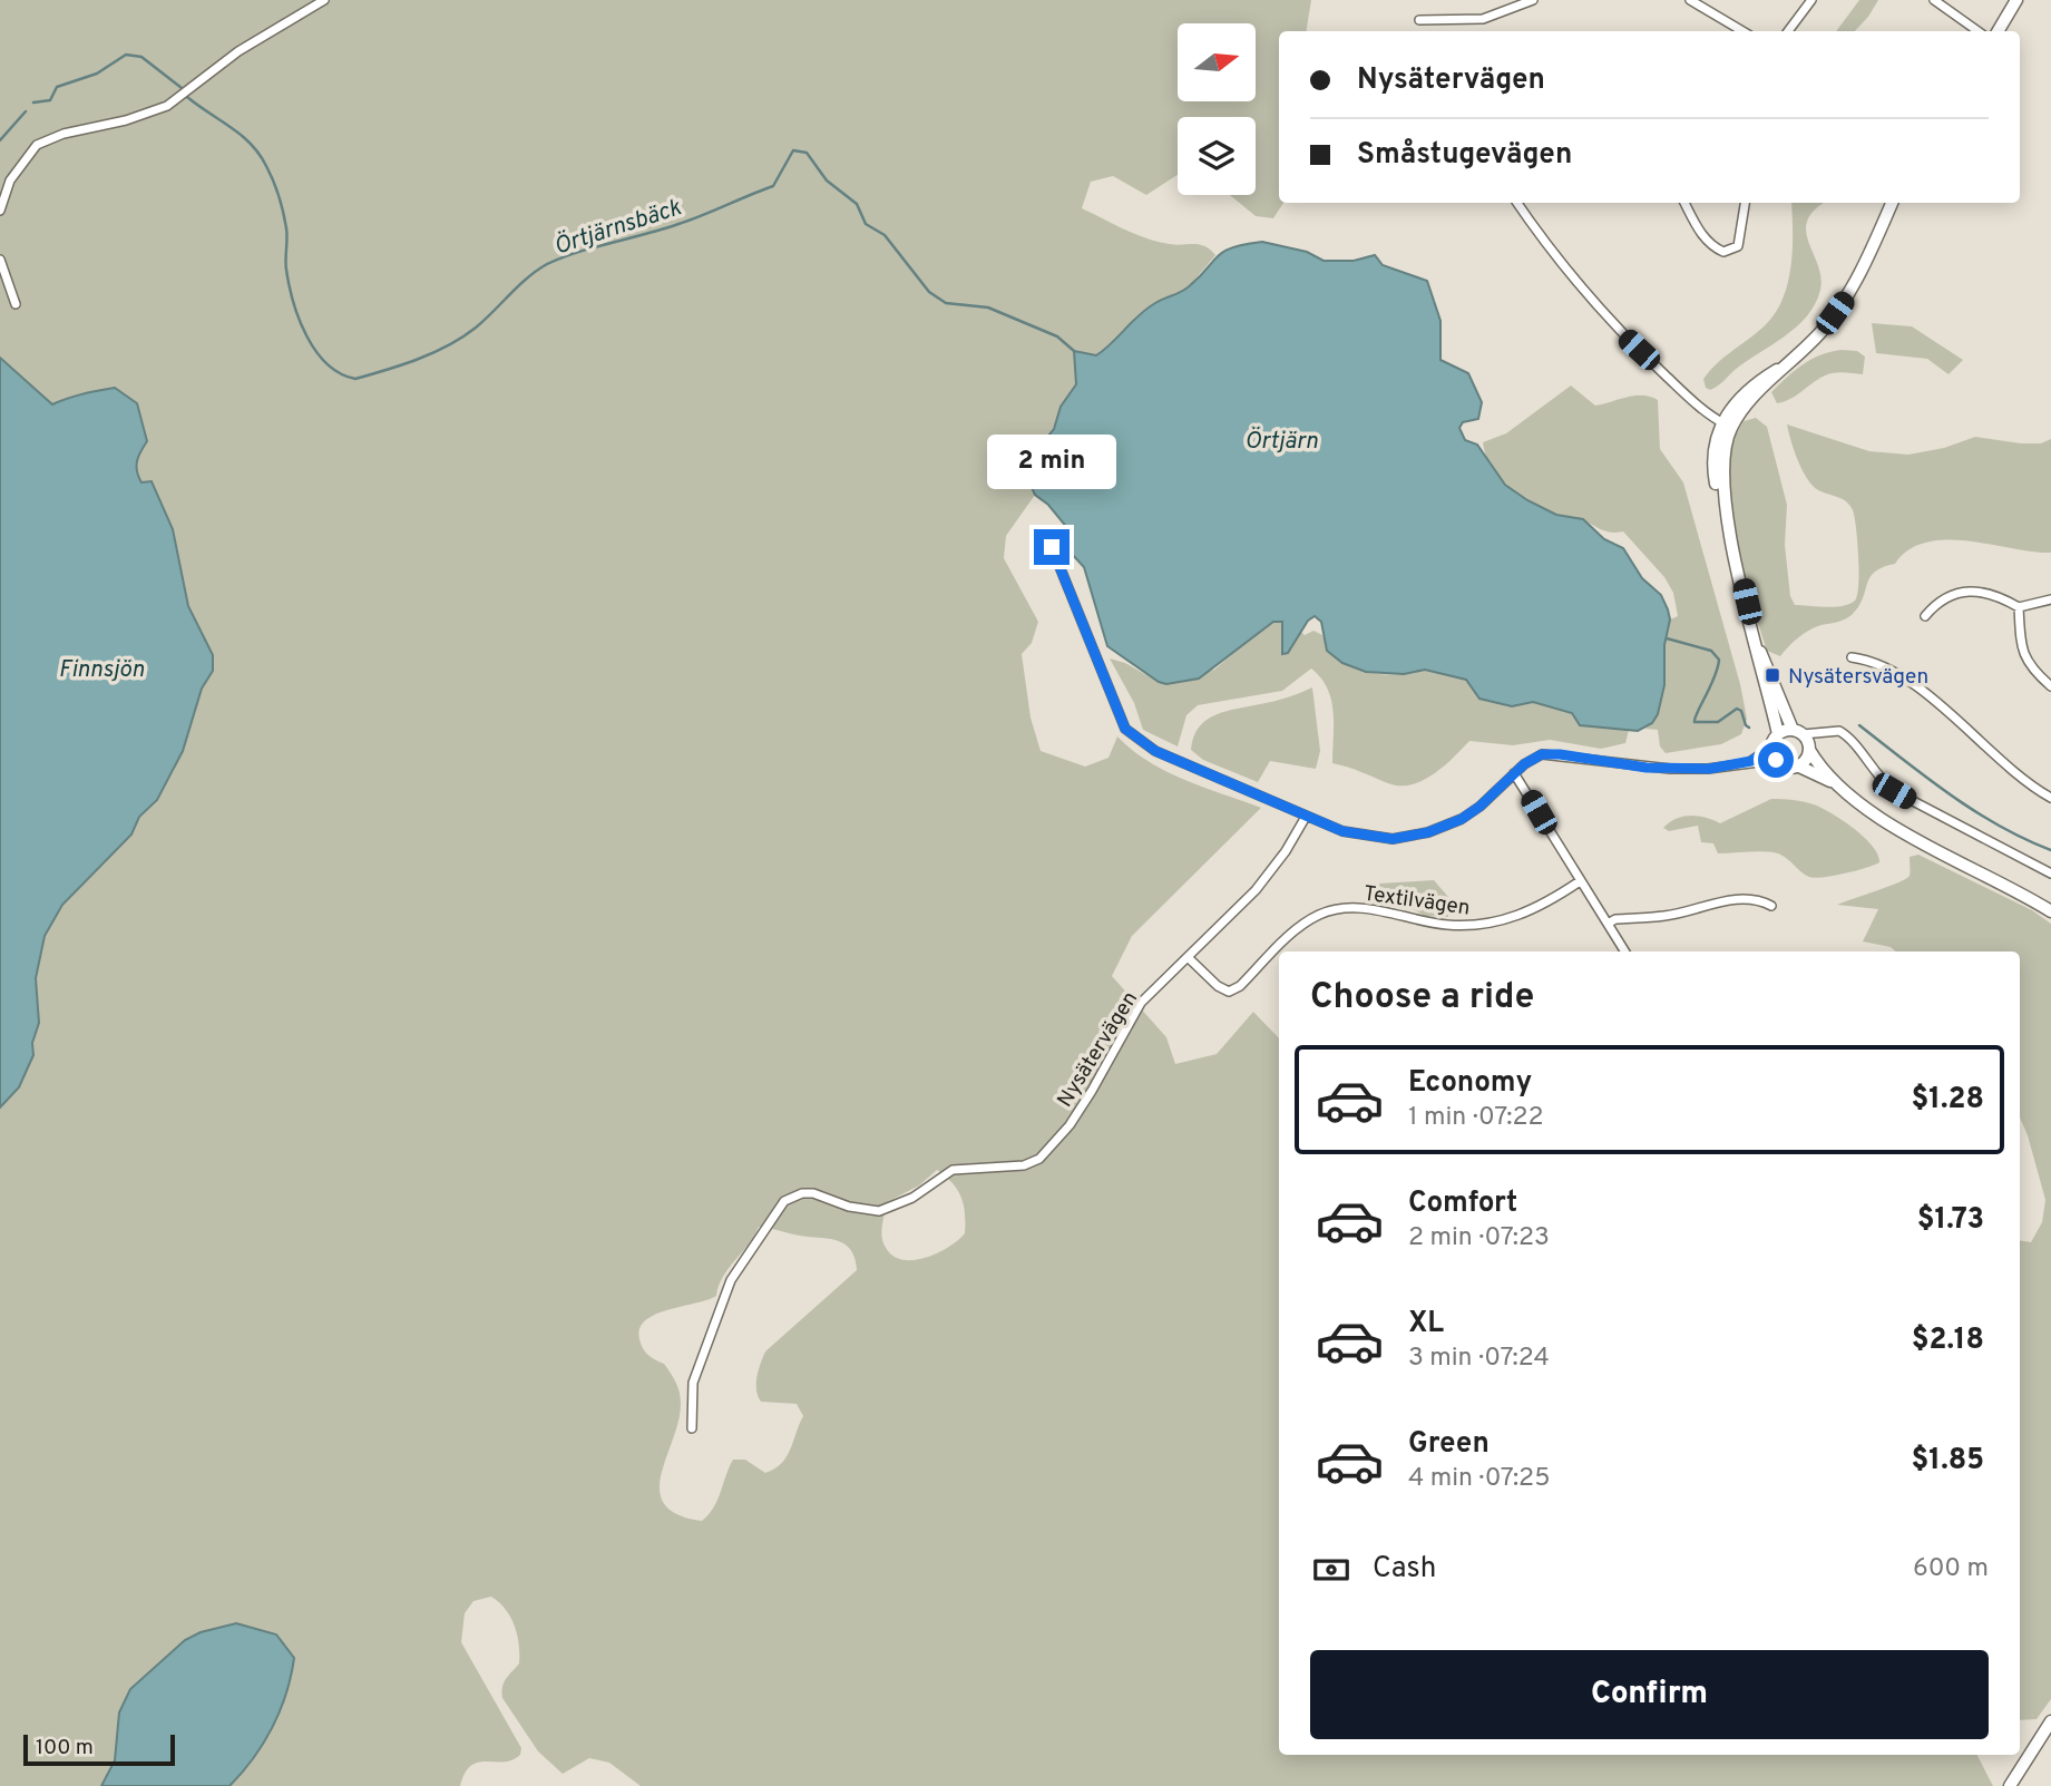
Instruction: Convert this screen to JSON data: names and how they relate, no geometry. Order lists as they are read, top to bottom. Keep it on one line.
{"streets":{"street":["Textilvägen","Nysätervägen"]},"crossings":[["Textilvägen","Nysätervägen"]],"water":["Örtjärnsbäck","Örtjärn","Finnsjön"],"places":{"transit":["Nysätersvägen"]},"scale_bar":"100 m","north":"right","page":{"banner":["Nysätervägen","Småstugevägen"],"bubble":"2 min","heading":"Choose a ride","list":[{"name":"Economy","note":"1 min · 07:22","value":"$1.28"},{"name":"Comfort","note":"2 min · 07:23","value":"$1.73"},{"name":"XL","note":"3 min · 07:24","value":"$2.18"},{"name":"Green","note":"4 min · 07:25","value":"$1.85"}],"pay":["Cash","600 m"],"buttons":"Confirm","scale":"100 m"}}
